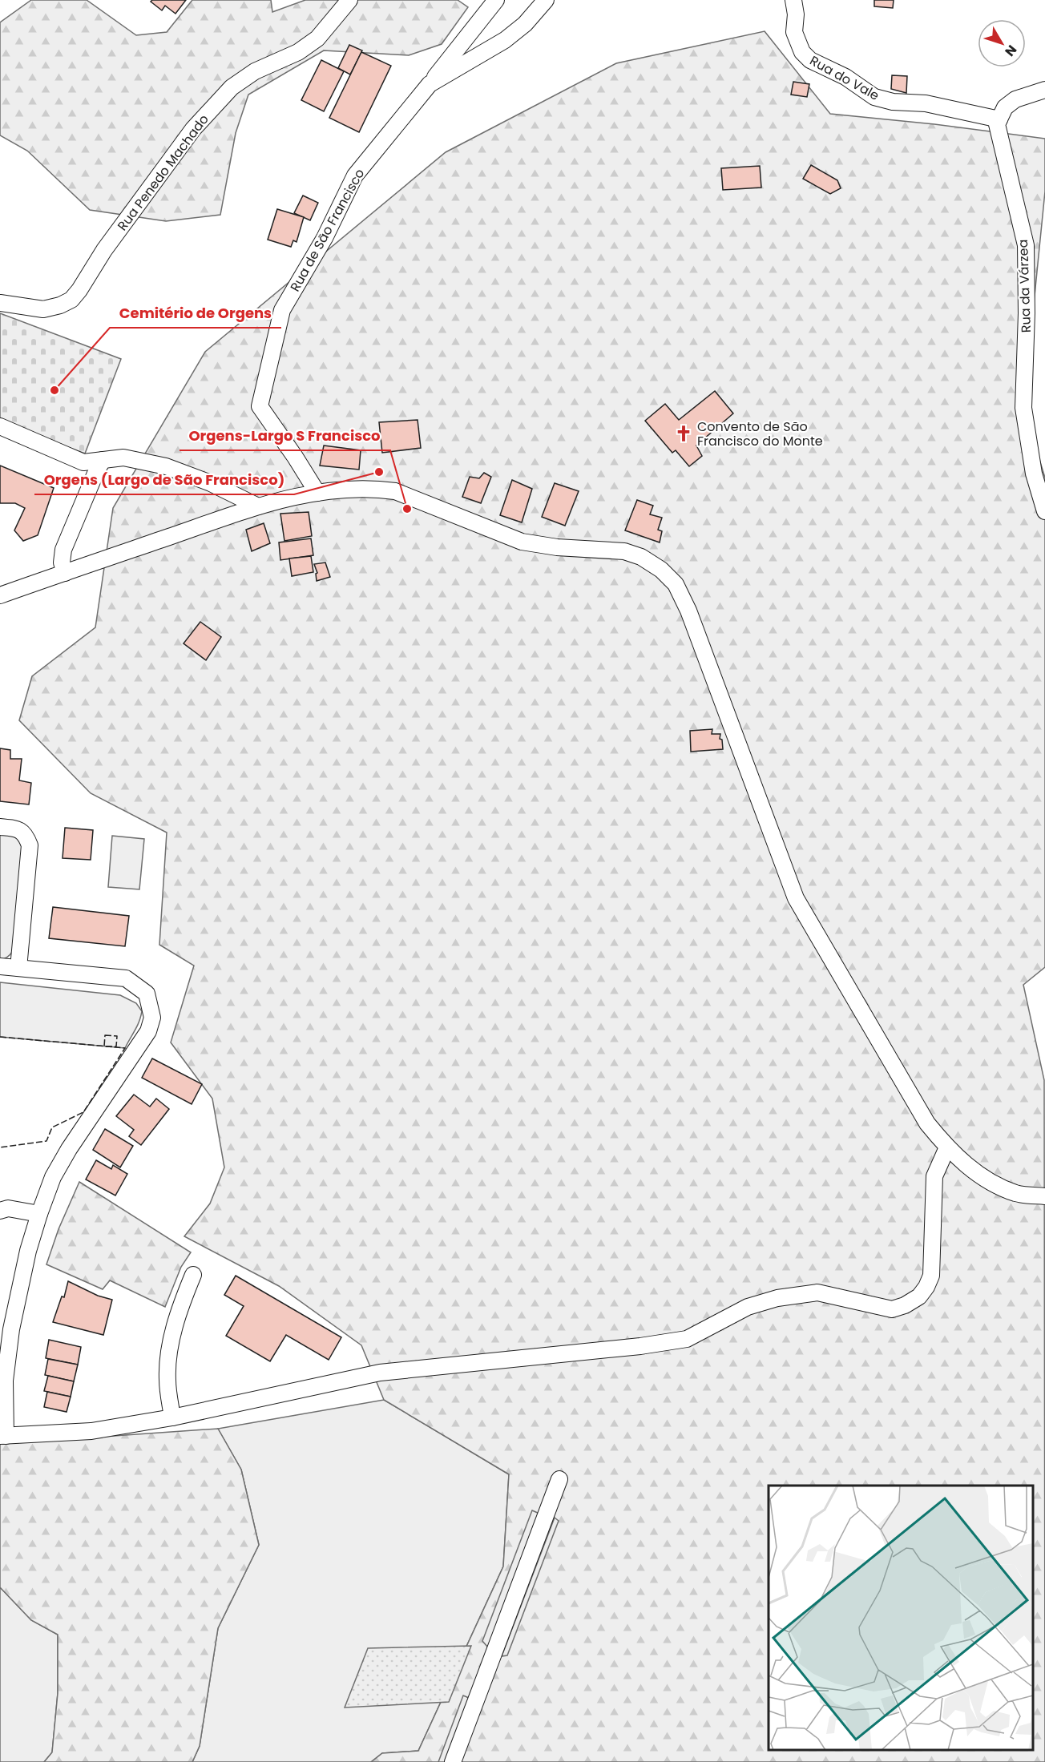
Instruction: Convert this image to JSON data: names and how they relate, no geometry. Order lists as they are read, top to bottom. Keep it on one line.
{"streets":{"street":["Rua do Vale","Rua Penedo Machado","Rua de São Francisco","Rua da Várzea"]},"crossings":[["Rua do Vale","Rua da Várzea"]],"places":{"other":["Cemitério de Orgens","Orgens (Largo de São Francisco)","Orgens-Largo S Francisco"],"church":["Convento de São Francisco do Monte"]},"north":"bottom right"}
